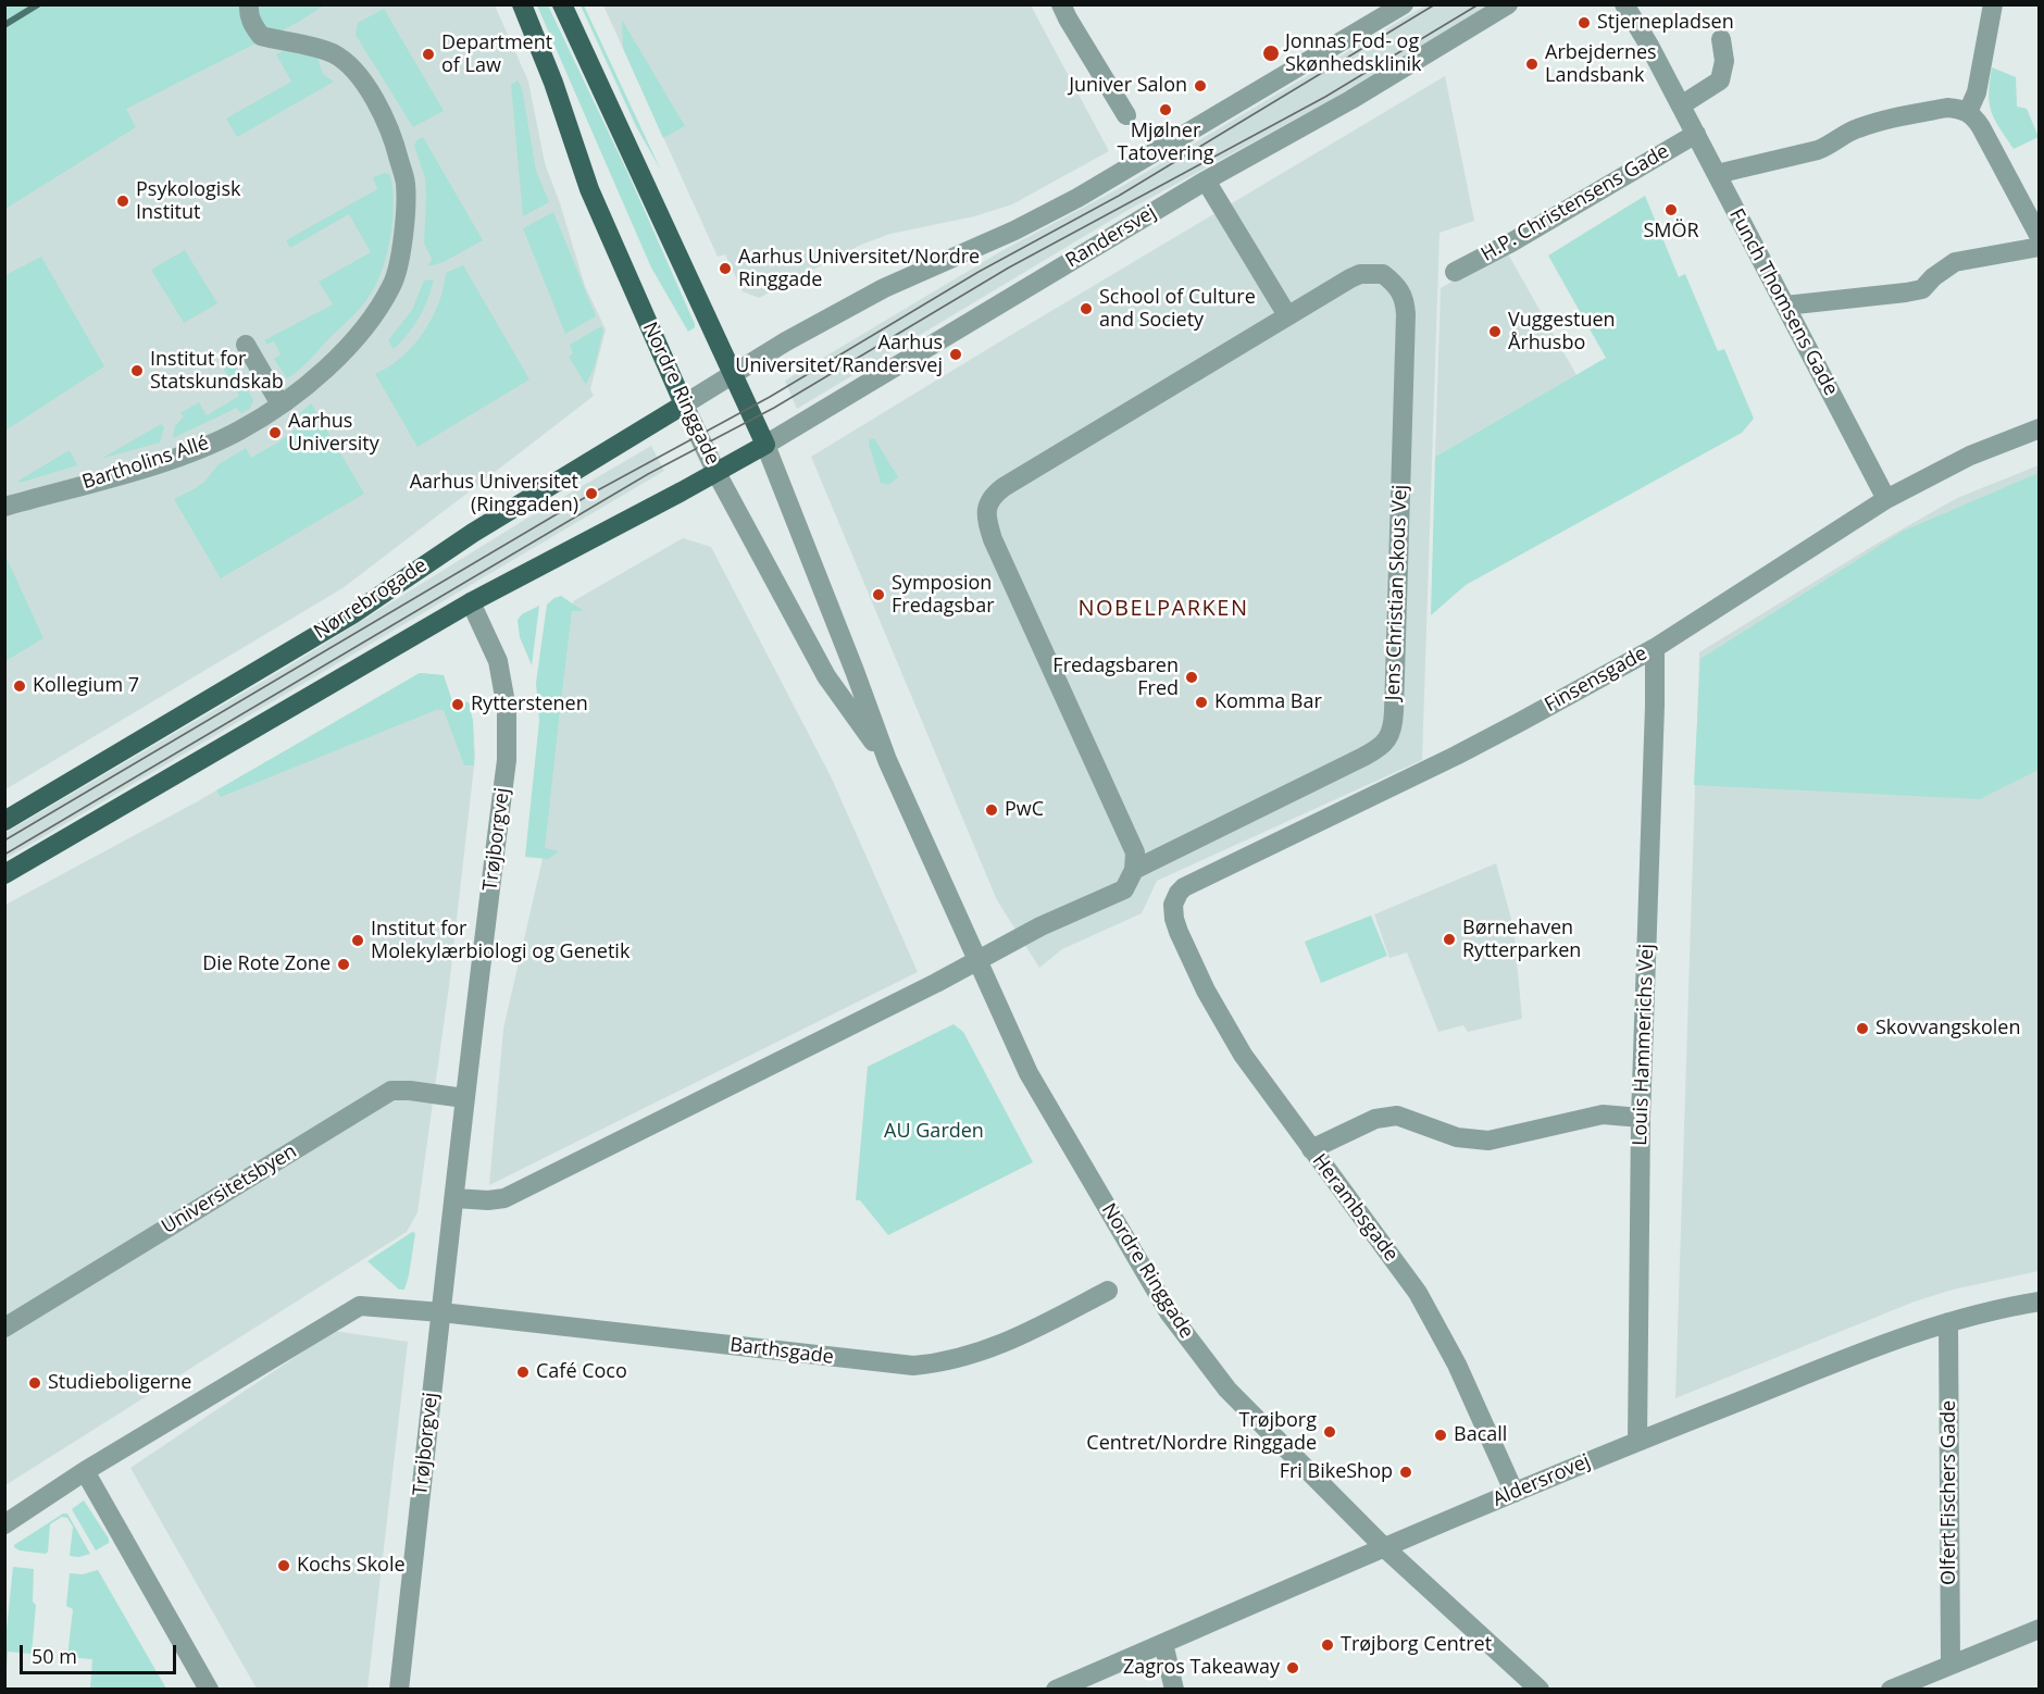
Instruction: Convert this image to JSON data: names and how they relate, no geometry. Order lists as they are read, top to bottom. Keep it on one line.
{"streets":{"main road":["Randersvej","Nordre Ringgade","Nørrebrogade"],"street":["H.P. Christensens Gade","Funch Thomsens Gade","Bartholins Allé","Jens Christian Skous Vej","Finsensgade","Trøjborgvej","Louis Hammerichs Vej","Universitetsbyen","Herambsgade","Barthsgade","Aldersrovej","Olfert Fischers Gade"]},"crossings":[["H.P. Christensens Gade","Funch Thomsens Gade"],["Randersvej","Nordre Ringgade"],["Funch Thomsens Gade","Finsensgade"],["Nordre Ringgade","Jens Christian Skous Vej"],["Nordre Ringgade","Nørrebrogade"],["Nordre Ringgade","Aldersrovej"],["Finsensgade","Louis Hammerichs Vej"],["Finsensgade","Herambsgade"],["Trøjborgvej","Universitetsbyen"],["Trøjborgvej","Barthsgade"],["Louis Hammerichs Vej","Aldersrovej"],["Herambsgade","Aldersrovej"],["Aldersrovej","Olfert Fischers Gade"]],"districts":["NOBELPARKEN"],"parks":["AU Garden"],"places":["Stjernepladsen","Jonnas Fod- og Skønhedsklinik","Department of Law","Arbejdernes Landsbank","Juniver Salon","Mjølner Tatovering","Psykologisk Institut","SMÖR","Aarhus Universitet/Nordre Ringgade","School of Culture and Society","Vuggestuen Århusbo","Aarhus Universitet/Randersvej","Institut for Statskundskab","Aarhus University","Aarhus Universitet (Ringgaden)","Symposion Fredagsbar","Fredagsbaren Fred","Kollegium 7","Komma Bar","Rytterstenen","PwC","Børnehaven Rytterparken","Institut for Molekylærbiologi og Genetik","Die Rote Zone","Skovvangskolen","Café Coco","Studieboligerne","Trøjborg Centret/Nordre Ringgade","Bacall","Fri BikeShop","Kochs Skole","Trøjborg Centret","Zagros Takeaway"],"scale_bar":"50 m"}
